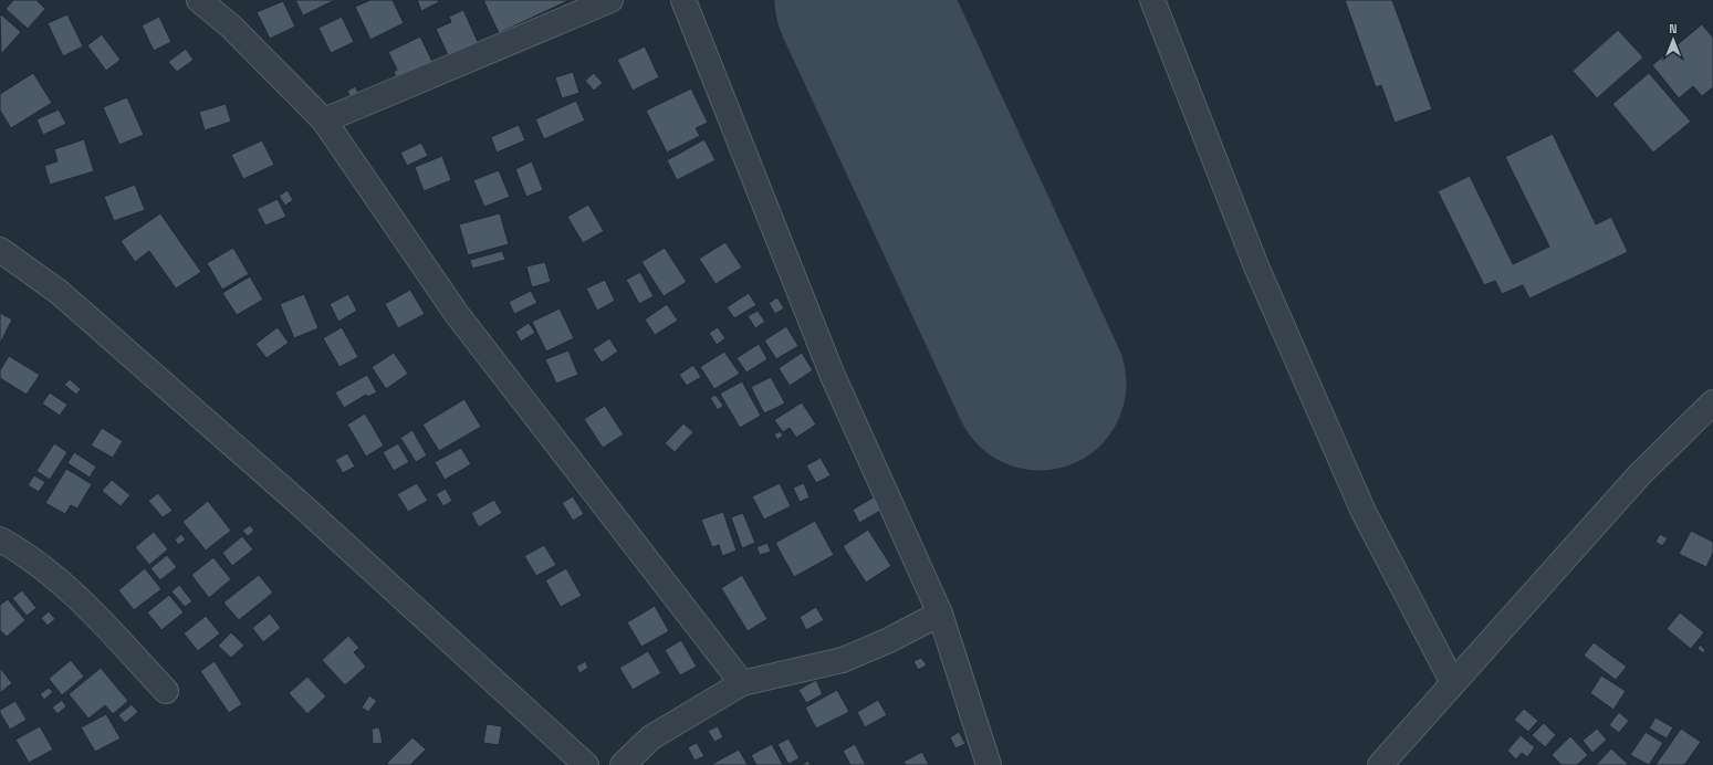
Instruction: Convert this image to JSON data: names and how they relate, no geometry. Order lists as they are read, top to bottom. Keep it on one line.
{"north":"top"}
